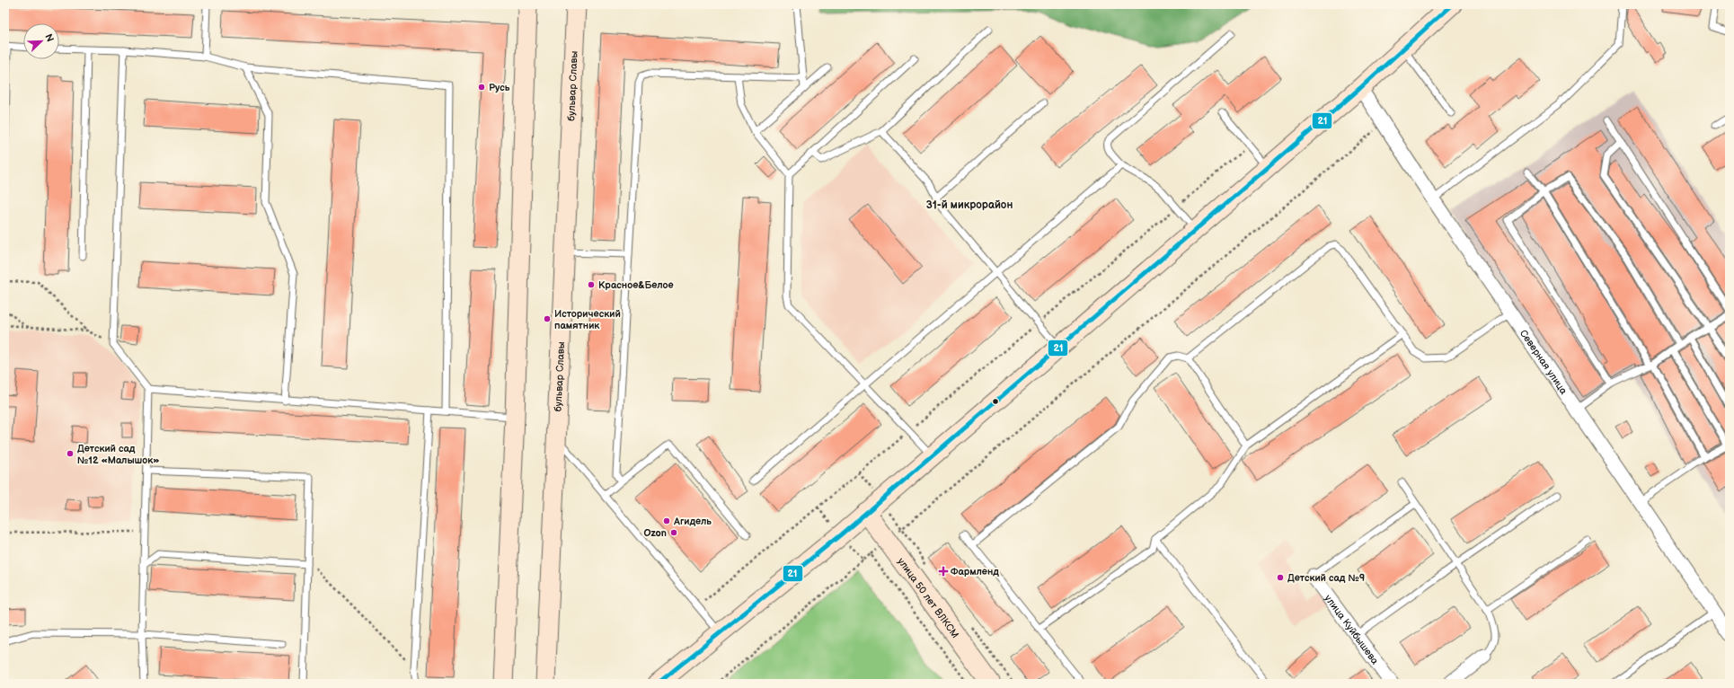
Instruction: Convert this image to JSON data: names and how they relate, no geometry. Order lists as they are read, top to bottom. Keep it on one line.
{"streets":{"street":["бульвар Славы","Северная улица","улица 50 лет ВЛКСМ","улица Куйбышева"]},"districts":["31-й микрорайон"],"places":{"other":["Русь","Красное&Белое","Исторический памятник","Детский сад №12 «Малышок»","Агидель","Ozon","Детский сад №9"],"health":["Фармленд"]},"lines":["transit line 21"],"north":"top right"}
